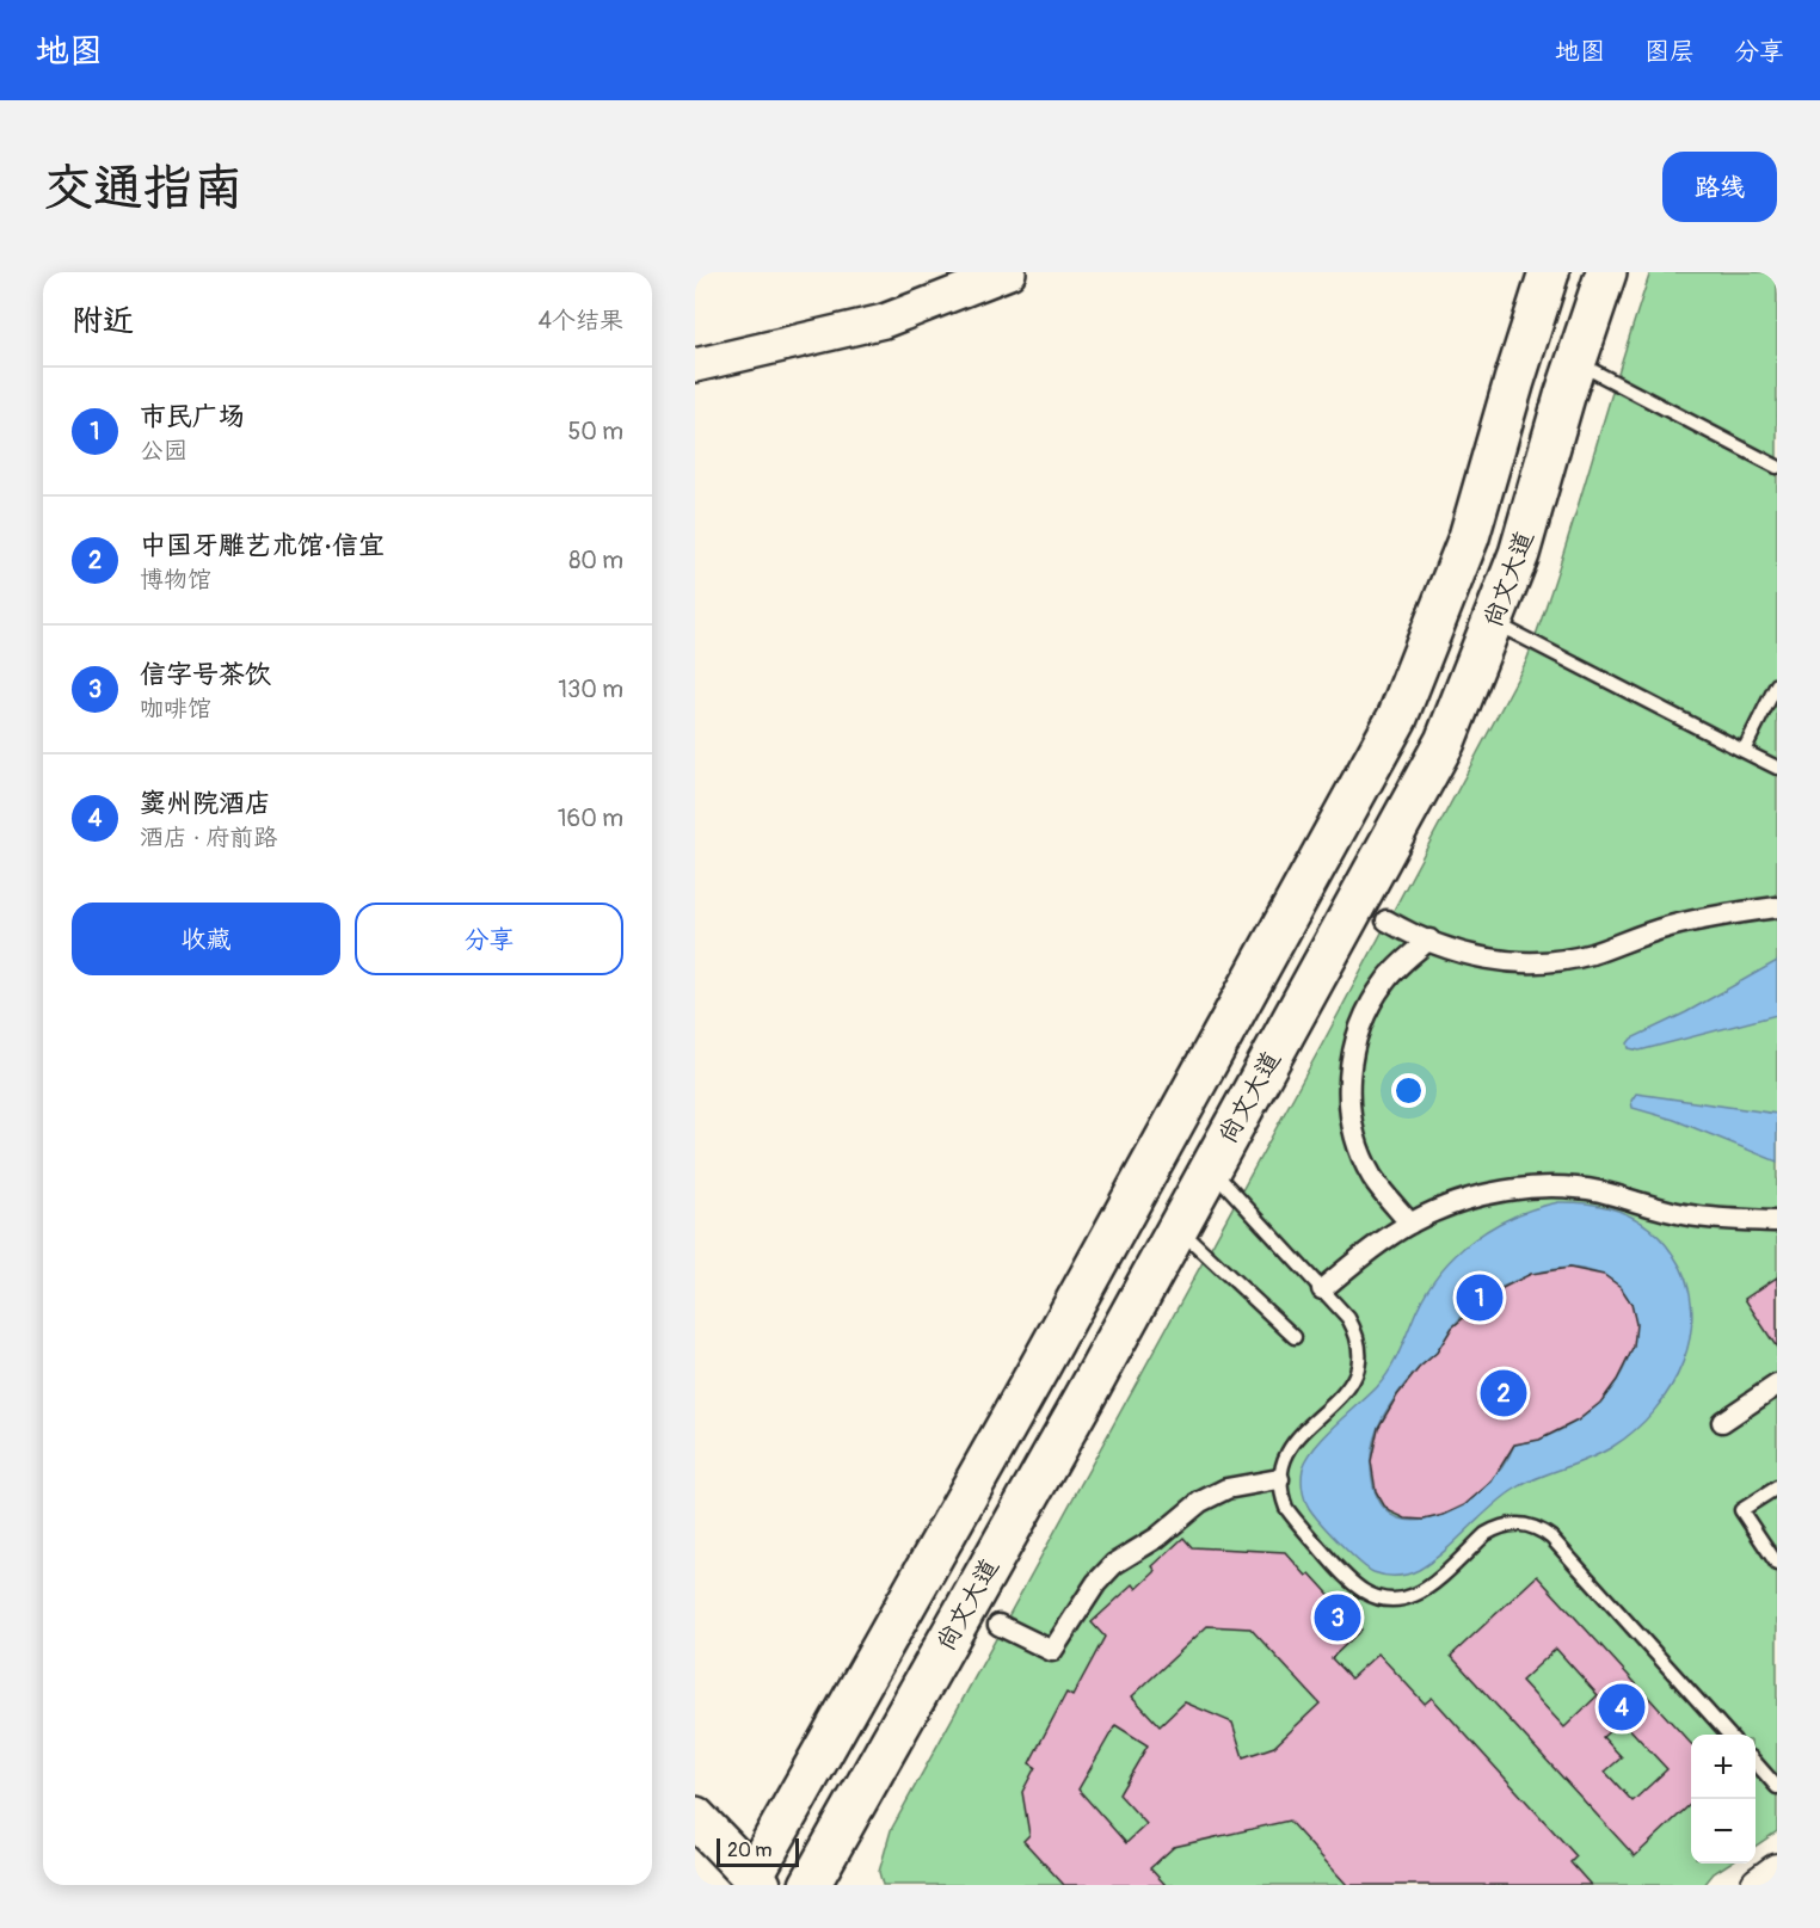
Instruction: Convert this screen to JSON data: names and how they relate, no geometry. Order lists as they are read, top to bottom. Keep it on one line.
{"streets":{"main road":["尚文大道"]},"scale_bar":"20 m","page":{"header":"地图","nav":["地图","图层","分享"],"buttons":["路线",["收藏","分享"]],"title":"交通指南","heading":["附近","4个结果"],"list":[{"mark":"1","name":"市民广场","note":"公园","value":"50 m"},{"mark":"2","name":"中国牙雕艺术馆·信宜","note":"博物馆","value":"80 m"},{"mark":"3","name":"信字号茶饮","note":"咖啡馆","value":"130 m"},{"mark":"4","name":"窦州院酒店","note":"酒店 · 府前路","value":"160 m"}],"pins":["1","2","3","4"],"map_buttons":["+","−"],"scale":"20 m"}}
